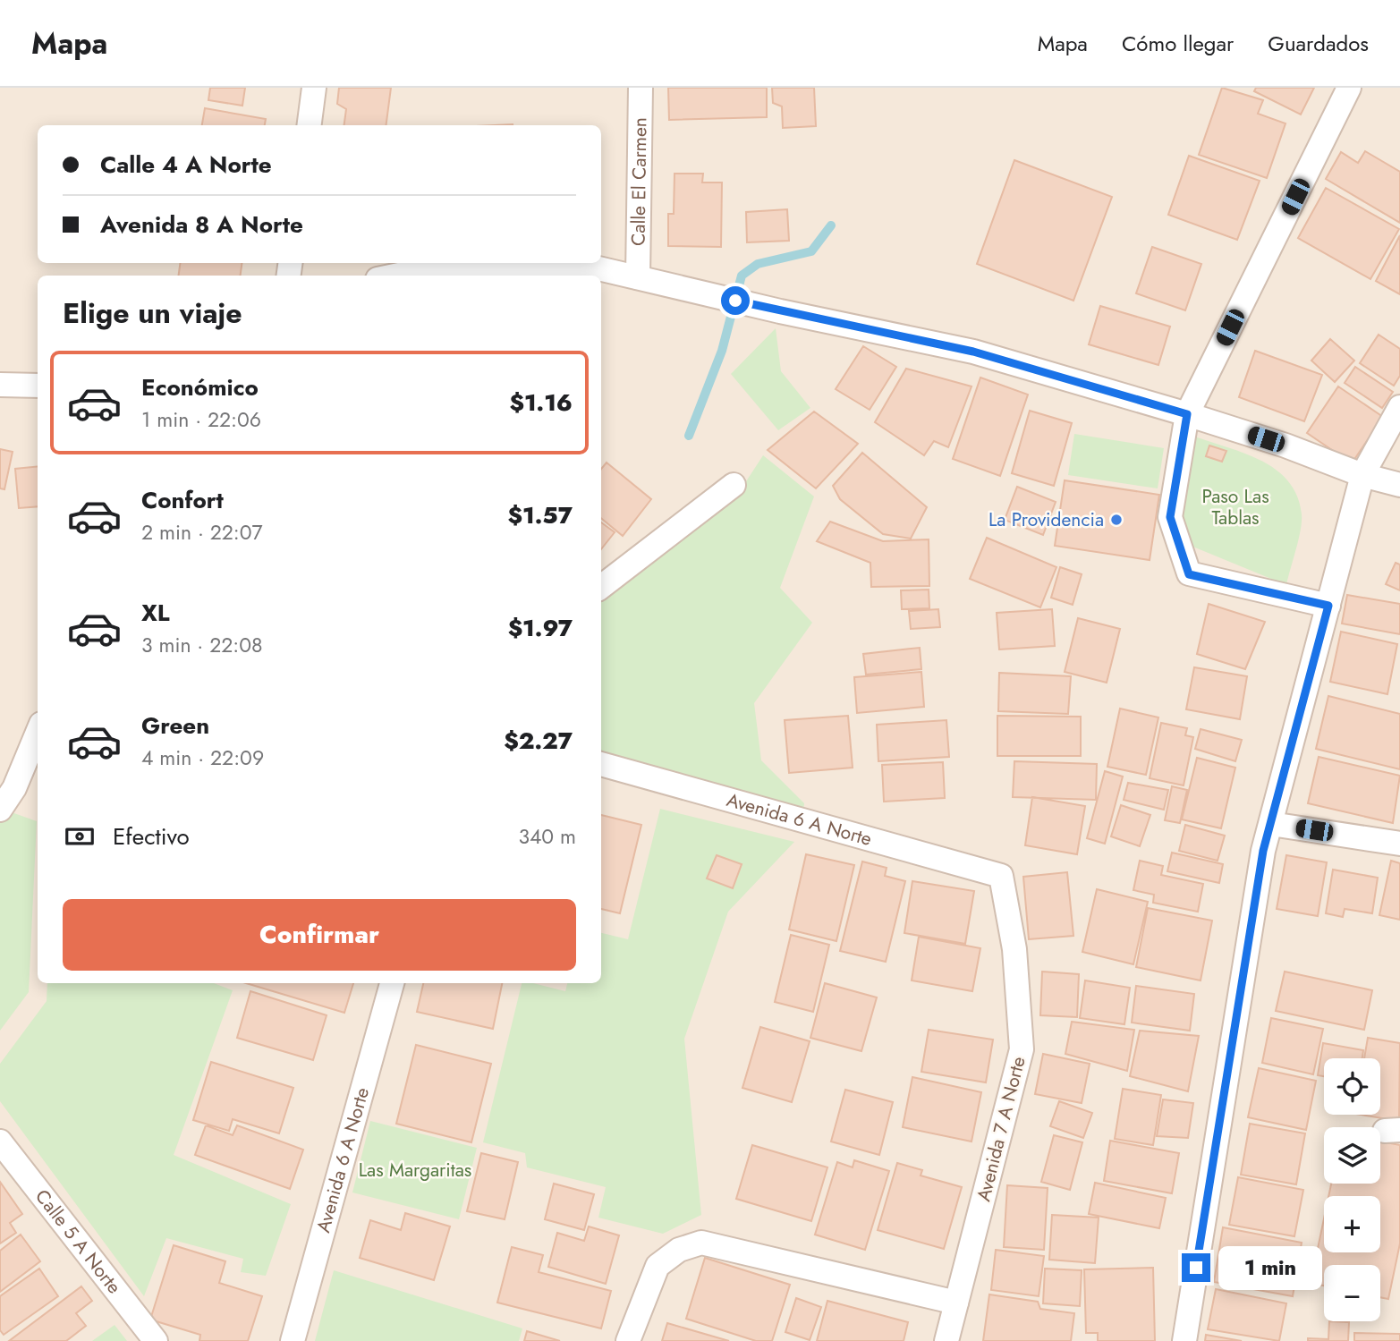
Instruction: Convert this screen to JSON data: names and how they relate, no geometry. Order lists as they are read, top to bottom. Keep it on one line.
{"streets":{"street":["Calle El Carmen","Avenida 6 A Norte","Avenida 7 A Norte","Calle 5 A Norte"]},"crossings":[["Avenida 6 A Norte","Avenida 7 A Norte"]],"parks":["Paso Las Tablas","Las Margaritas"],"places":["La Providencia"],"page":{"header":"Mapa","nav":["Mapa","Cómo llegar","Guardados"],"banner":["Calle 4 A Norte","Avenida 8 A Norte"],"heading":"Elige un viaje","list":[{"name":"Económico","note":"1 min · 22:06","value":"$1.16"},{"name":"Confort","note":"2 min · 22:07","value":"$1.57"},{"name":"XL","note":"3 min · 22:08","value":"$1.97"},{"name":"Green","note":"4 min · 22:09","value":"$2.27"}],"pay":["Efectivo","340 m"],"buttons":"Confirmar","map_buttons":["+","−"],"bubble":"1 min"}}
